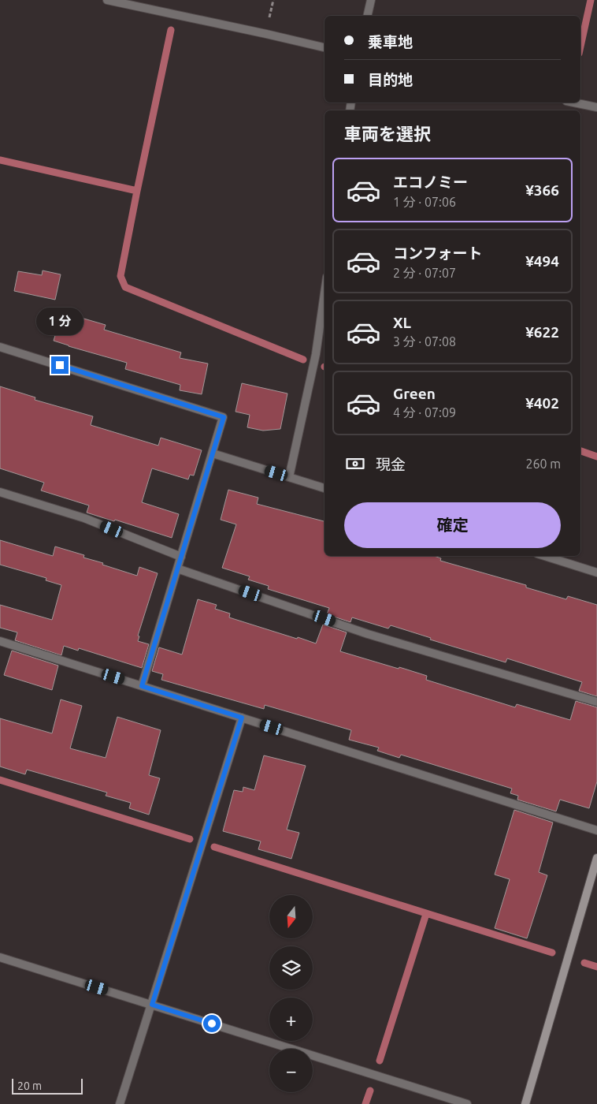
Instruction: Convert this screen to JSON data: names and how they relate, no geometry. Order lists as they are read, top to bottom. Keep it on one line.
{"scale_bar":"20 m","north":"bottom","page":{"banner":["乗車地","目的地"],"heading":"車両を選択","list":[{"name":"エコノミー","note":"1 分 · 07:06","value":"¥366"},{"name":"コンフォート","note":"2 分 · 07:07","value":"¥494"},{"name":"XL","note":"3 分 · 07:08","value":"¥622"},{"name":"Green","note":"4 分 · 07:09","value":"¥402"}],"bubble":"1 分","pay":["現金","260 m"],"buttons":"確定","map_buttons":["+","−"],"scale":"20 m"}}
